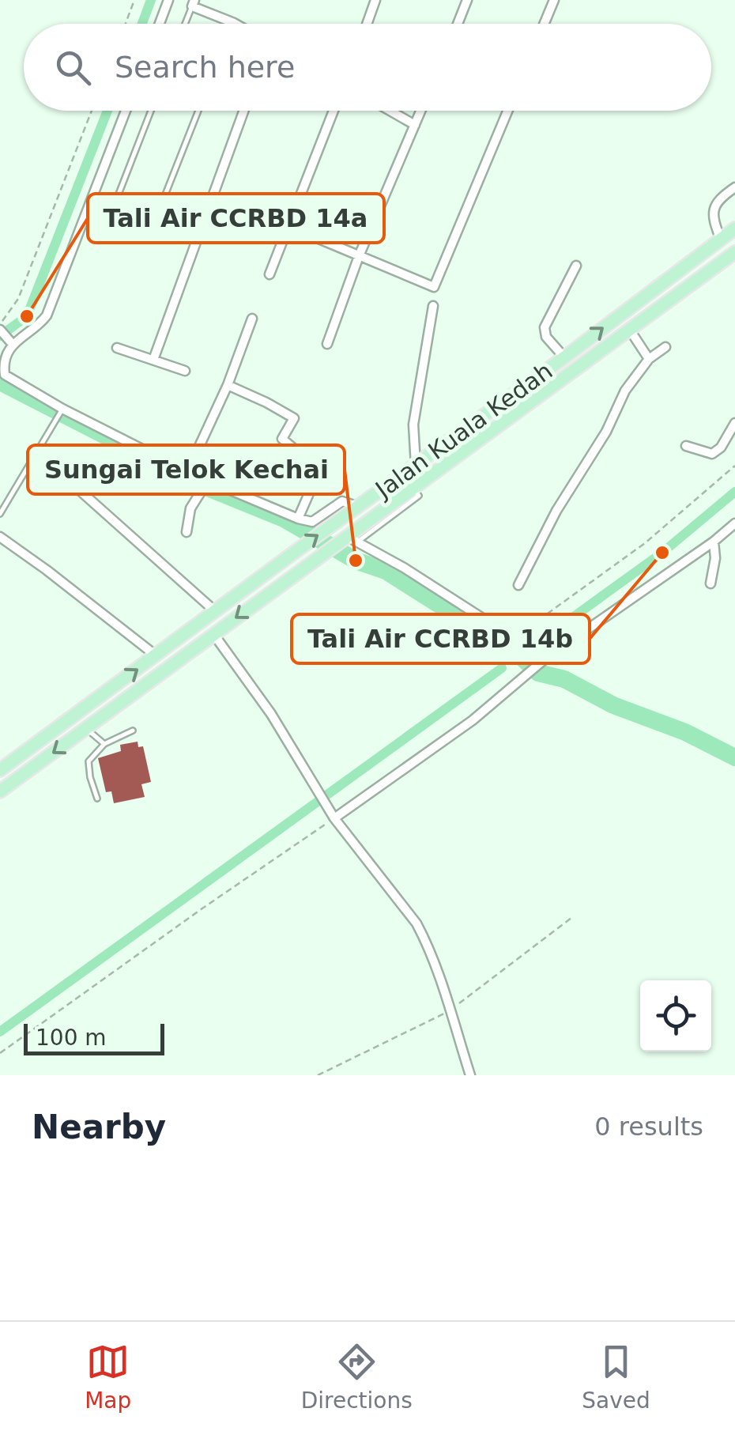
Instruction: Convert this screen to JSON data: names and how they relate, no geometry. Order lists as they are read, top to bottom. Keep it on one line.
{"streets":{"main road":["Jalan Kuala Kedah"]},"places":["Tali Air CCRBD 14a","Tali Air CCRBD 14b","Sungai Telok Kechai"],"scale_bar":"100 m","page":{"search":"Search here","scale":"100 m","heading":["Nearby","0 results"],"nav":["Map","Directions","Saved"]}}
